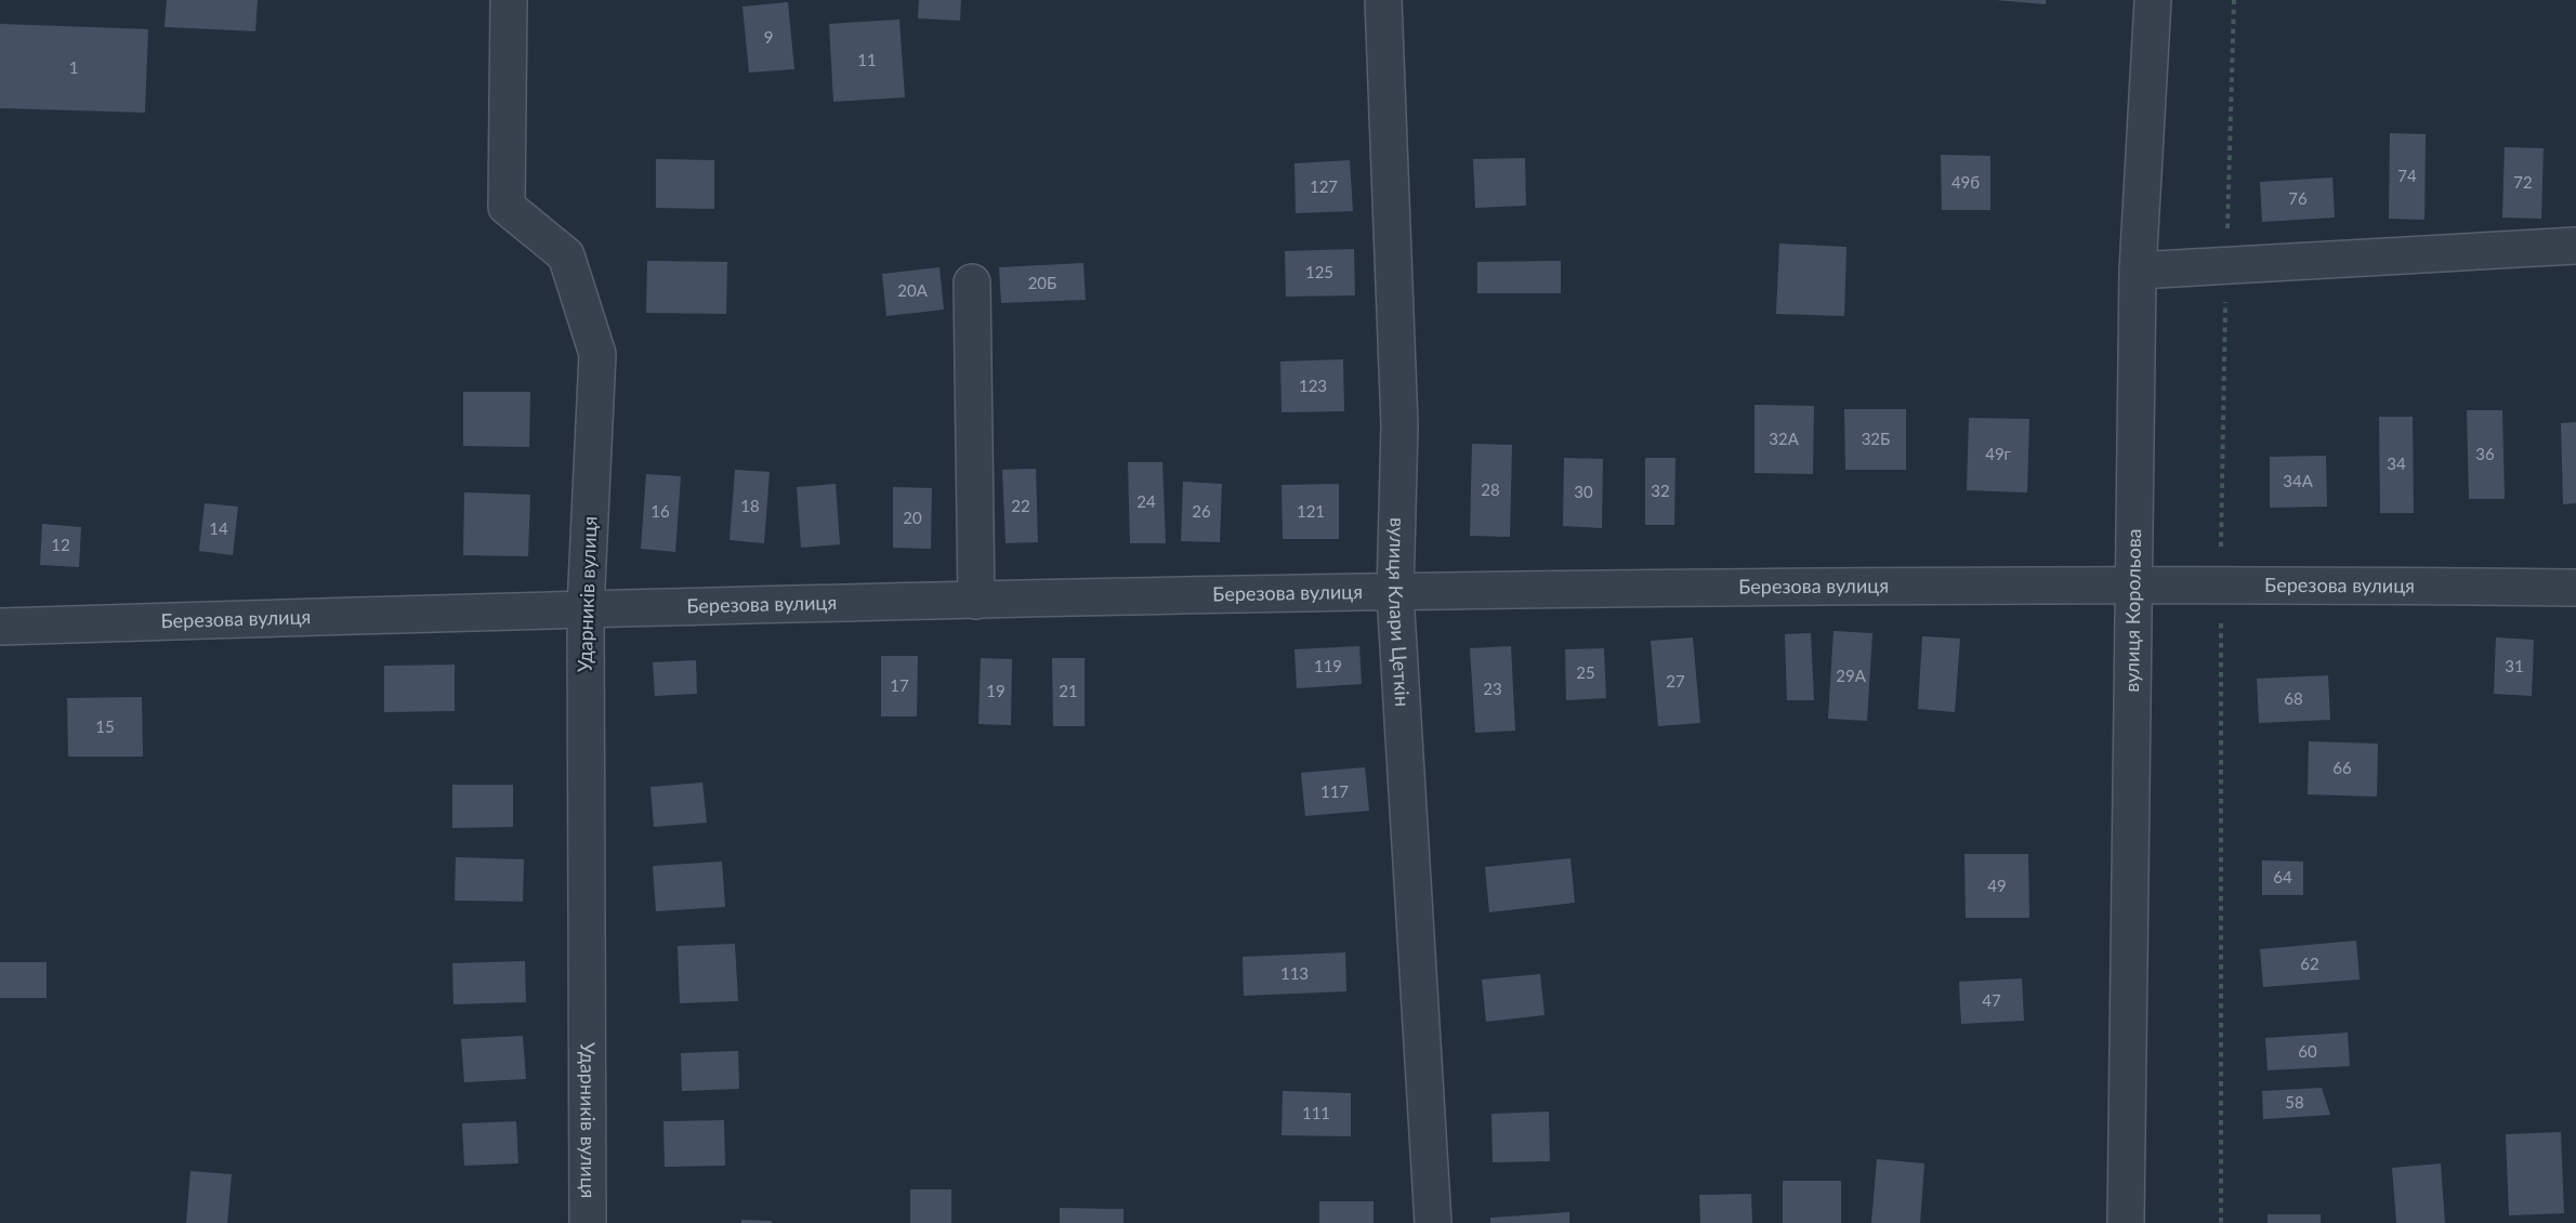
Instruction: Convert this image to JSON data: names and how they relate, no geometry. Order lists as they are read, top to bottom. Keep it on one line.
{"streets":{"street":["Березова вулиця","Ударників вулиця","вулиця Клари Цеткін","вулиця Корольова"]},"crossings":[["Березова вулиця","Ударників вулиця"],["Березова вулиця","вулиця Клари Цеткін"],["Березова вулиця","вулиця Корольова"]],"house_numbers":["9","11","1","74","49б","72","127","76","125","20Б","20А","123","32А","32Б","49г","36","34","34А","28","32","30","24","18","22","16","26","121","20","14","12","119","31","25","29А","27","17","23","19","21","68","15","66","117","64","49","62","113","47","60","58","111"]}
